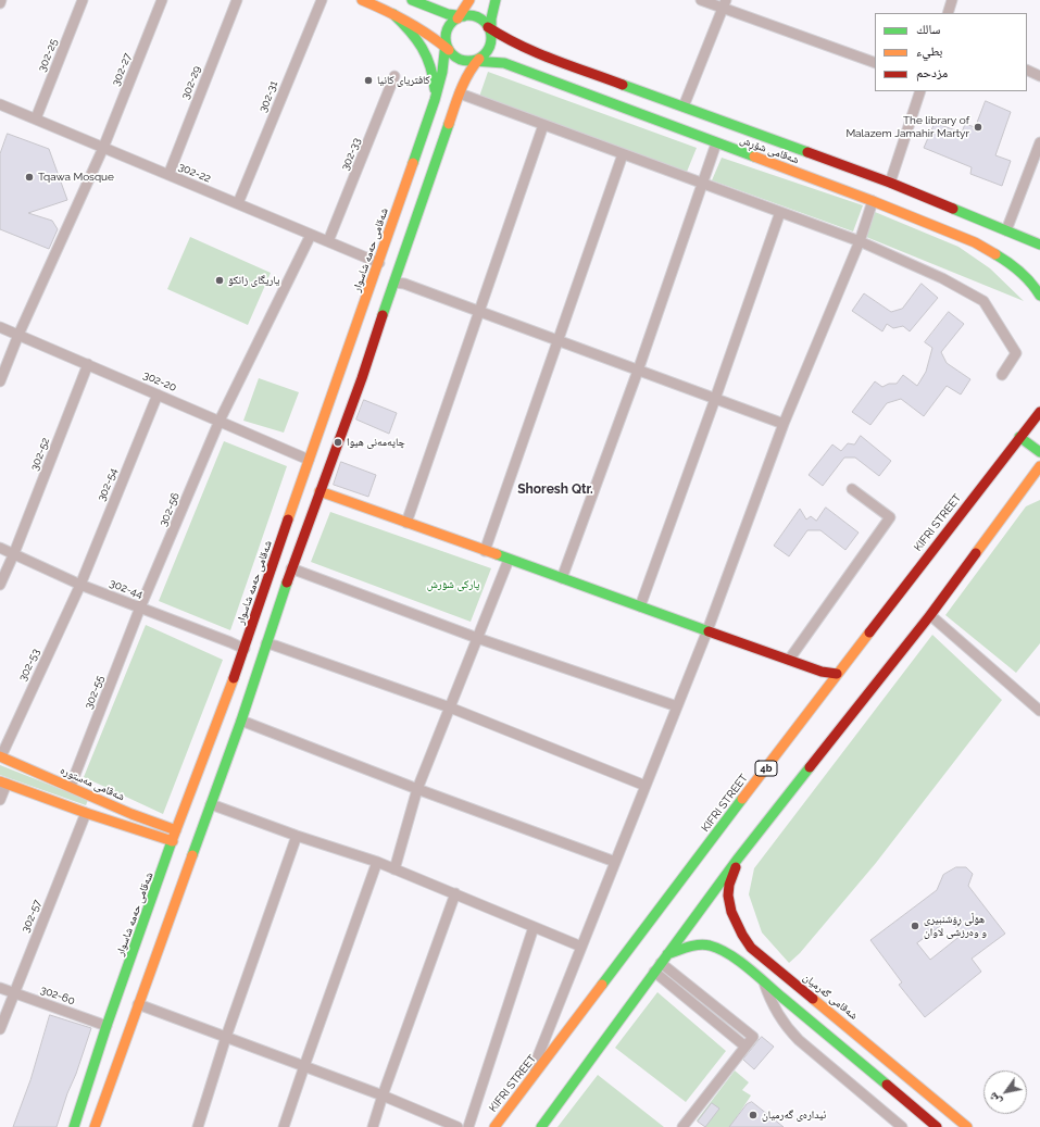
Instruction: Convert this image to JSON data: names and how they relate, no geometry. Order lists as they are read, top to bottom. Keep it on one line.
{"streets":{"main road":["شەقامی شۆڕش","شەقامی حەمە شاسوار","KIFRI STREET","4b","شەقامی مەستورە","شەقامی گەرمیان"],"street":["302-25","302-27","302-29","302-31","302-33","302-22","302-20","302-52","302-54","302-56","302-44","302-53","302-55","302-57","302-60"]},"crossings":[["302-25","302-22"],["302-27","302-22"],["302-27","302-20"],["302-29","302-22"],["302-31","302-22"],["شەقامی شۆڕش","شەقامی حەمە شاسوار"],["302-33","302-22"],["302-22","شەقامی حەمە شاسوار"],["302-22","302-56"],["شەقامی حەمە شاسوار","302-20"],["شەقامی حەمە شاسوار","302-44"],["شەقامی حەمە شاسوار","شەقامی مەستورە"],["شەقامی حەمە شاسوار","302-60"],["302-20","302-52"],["302-20","302-54"],["302-20","302-56"],["302-52","302-44"],["302-54","302-44"],["302-54","302-53"],["302-56","302-44"],["302-56","302-55"],["302-44","302-53"],["302-44","302-55"],["302-53","شەقامی مەستورە"],["302-55","شەقامی مەستورە"],["302-57","302-60"]],"districts":["Shoresh Qtr."],"parks":["پارکی شۆرش"],"places":["کافتریای کانیا","The library of Malazem Jamahir Martyr","Tqawa Mosque","یاریگای زانکۆ","چاپەمەنی هیوا","هۆڵی ڕۆشنبیری و وەرزشی لاوان","ئیدارەی گەرمیان"],"legend":["سالك","بطيء","مزدحم"],"north":"bottom left"}
